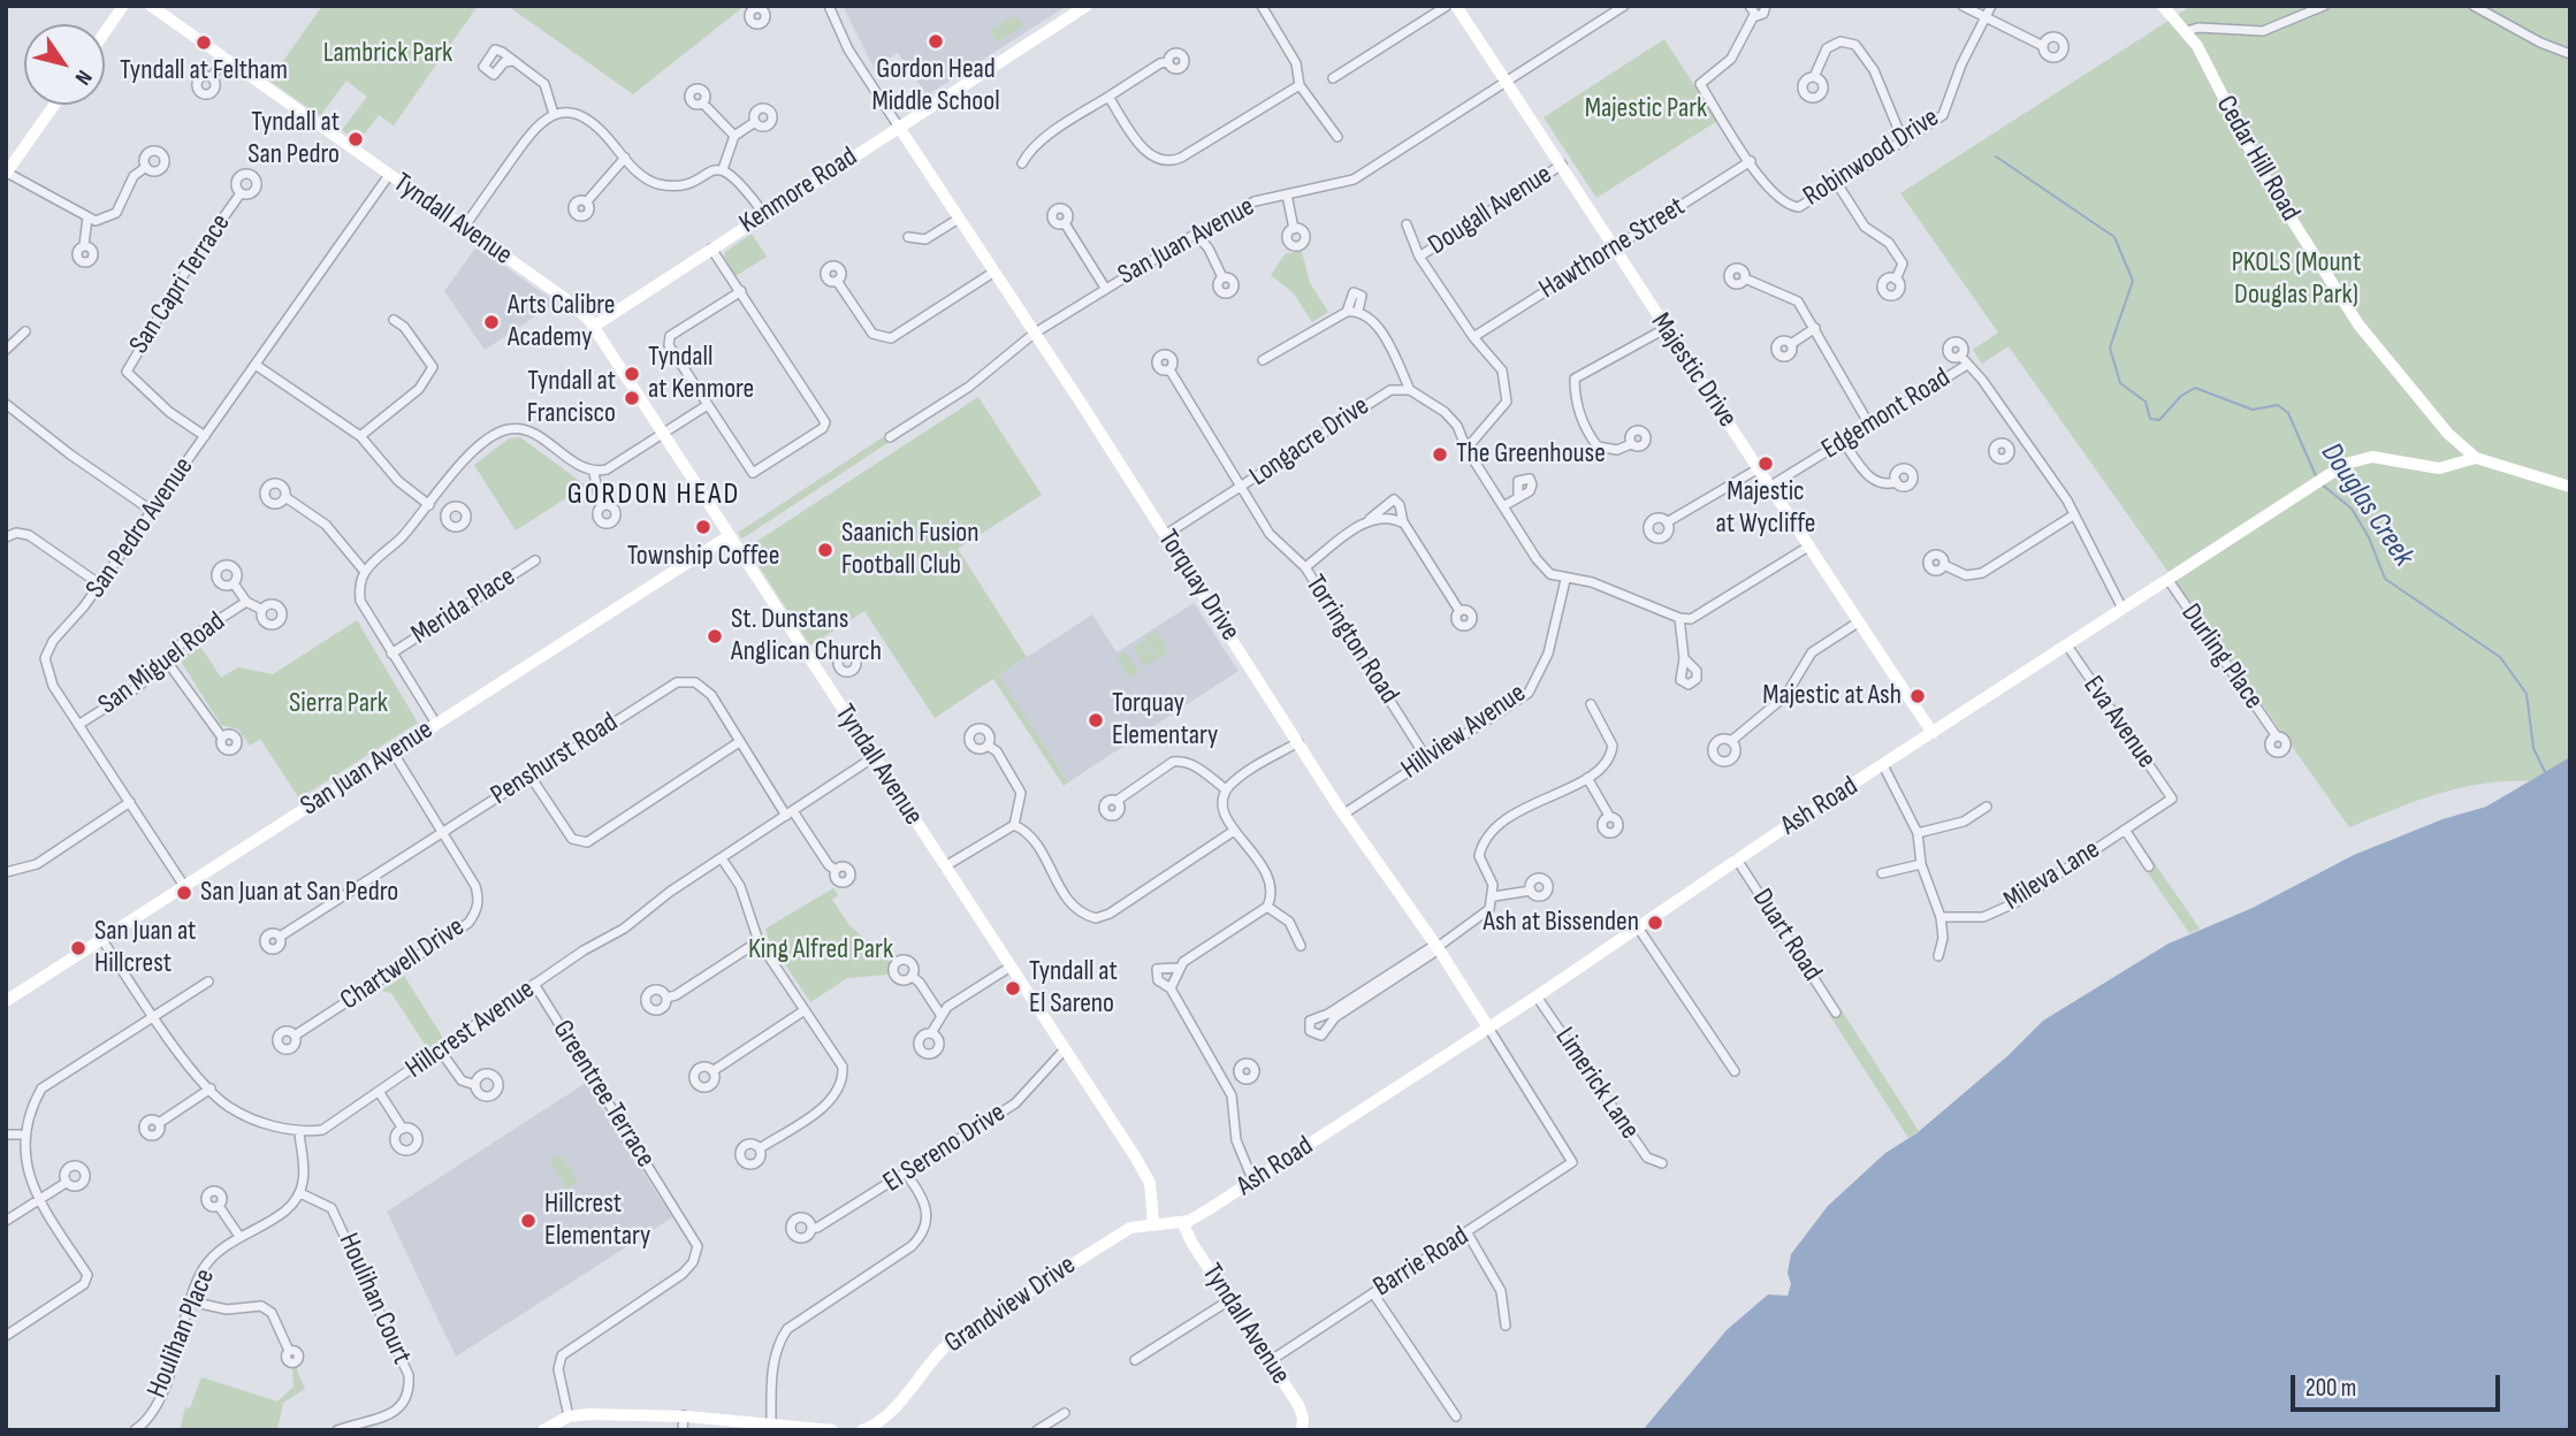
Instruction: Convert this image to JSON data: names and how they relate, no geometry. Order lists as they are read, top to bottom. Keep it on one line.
{"streets":{"street":["Robinwood Drive","Cedar Hill Road","Kenmore Road","Dougall Avenue","Tyndall Avenue","San Juan Avenue","Hawthorne Street","San Capri Terrace","Majestic Drive","Edgemont Road","Longacre Drive","San Pedro Avenue","Torquay Drive","Merida Place","Torrington Road","Durling Place","San Miguel Road","Eva Avenue","Hillview Avenue","Penshurst Road","Ash Road","Mileva Lane","Duart Road","Chartwell Drive","Hillcrest Avenue","Limerick Lane","Greentree Terrace","El Sereno Drive","Barrie Road","Houlihan Court","Grandview Drive","Houlihan Place"]},"crossings":[["Robinwood Drive","Hawthorne Street"],["Cedar Hill Road","Ash Road"],["Kenmore Road","Tyndall Avenue"],["Kenmore Road","Torquay Drive"],["Dougall Avenue","Majestic Drive"],["Tyndall Avenue","San Juan Avenue"],["Tyndall Avenue","San Pedro Avenue"],["Tyndall Avenue","Ash Road"],["Tyndall Avenue","Hillcrest Avenue"],["Tyndall Avenue","El Sereno Drive"],["Tyndall Avenue","Barrie Road"],["Tyndall Avenue","Grandview Drive"],["San Juan Avenue","Majestic Drive"],["San Juan Avenue","San Pedro Avenue"],["San Juan Avenue","Torquay Drive"],["San Juan Avenue","Chartwell Drive"],["Hawthorne Street","Majestic Drive"],["San Capri Terrace","San Pedro Avenue"],["Majestic Drive","Edgemont Road"],["Majestic Drive","Ash Road"],["Edgemont Road","Ash Road"],["Longacre Drive","Torquay Drive"],["Longacre Drive","Torrington Road"],["San Pedro Avenue","San Miguel Road"],["Torquay Drive","Hillview Avenue"],["Torquay Drive","Ash Road"],["Torquay Drive","Barrie Road"],["Torrington Road","Hillview Avenue"],["Durling Place","Ash Road"],["Eva Avenue","Ash Road"],["Eva Avenue","Mileva Lane"],["Penshurst Road","Chartwell Drive"],["Penshurst Road","Hillcrest Avenue"],["Ash Road","Duart Road"],["Ash Road","Limerick Lane"],["Ash Road","Grandview Drive"],["Hillcrest Avenue","Greentree Terrace"],["Houlihan Court","Houlihan Place"]],"districts":["GORDON HEAD"],"water":["Douglas Creek"],"parks":["Lambrick Park","Majestic Park","PKOLS (Mount Douglas Park)","Sierra Park","King Alfred Park"],"places":["Gordon Head Middle School","Tyndall at Feltham","Tyndall at San Pedro","Arts Calibre Academy","Tyndall at Kenmore","Tyndall at Francisco","The Greenhouse","Majestic at Wycliffe","Township Coffee","Saanich Fusion Football Club","St. Dunstans Anglican Church","Majestic at Ash","Torquay Elementary","San Juan at San Pedro","Ash at Bissenden","San Juan at Hillcrest","Tyndall at El Sareno","Hillcrest Elementary"],"scale_bar":"200 m","north":"bottom right"}
